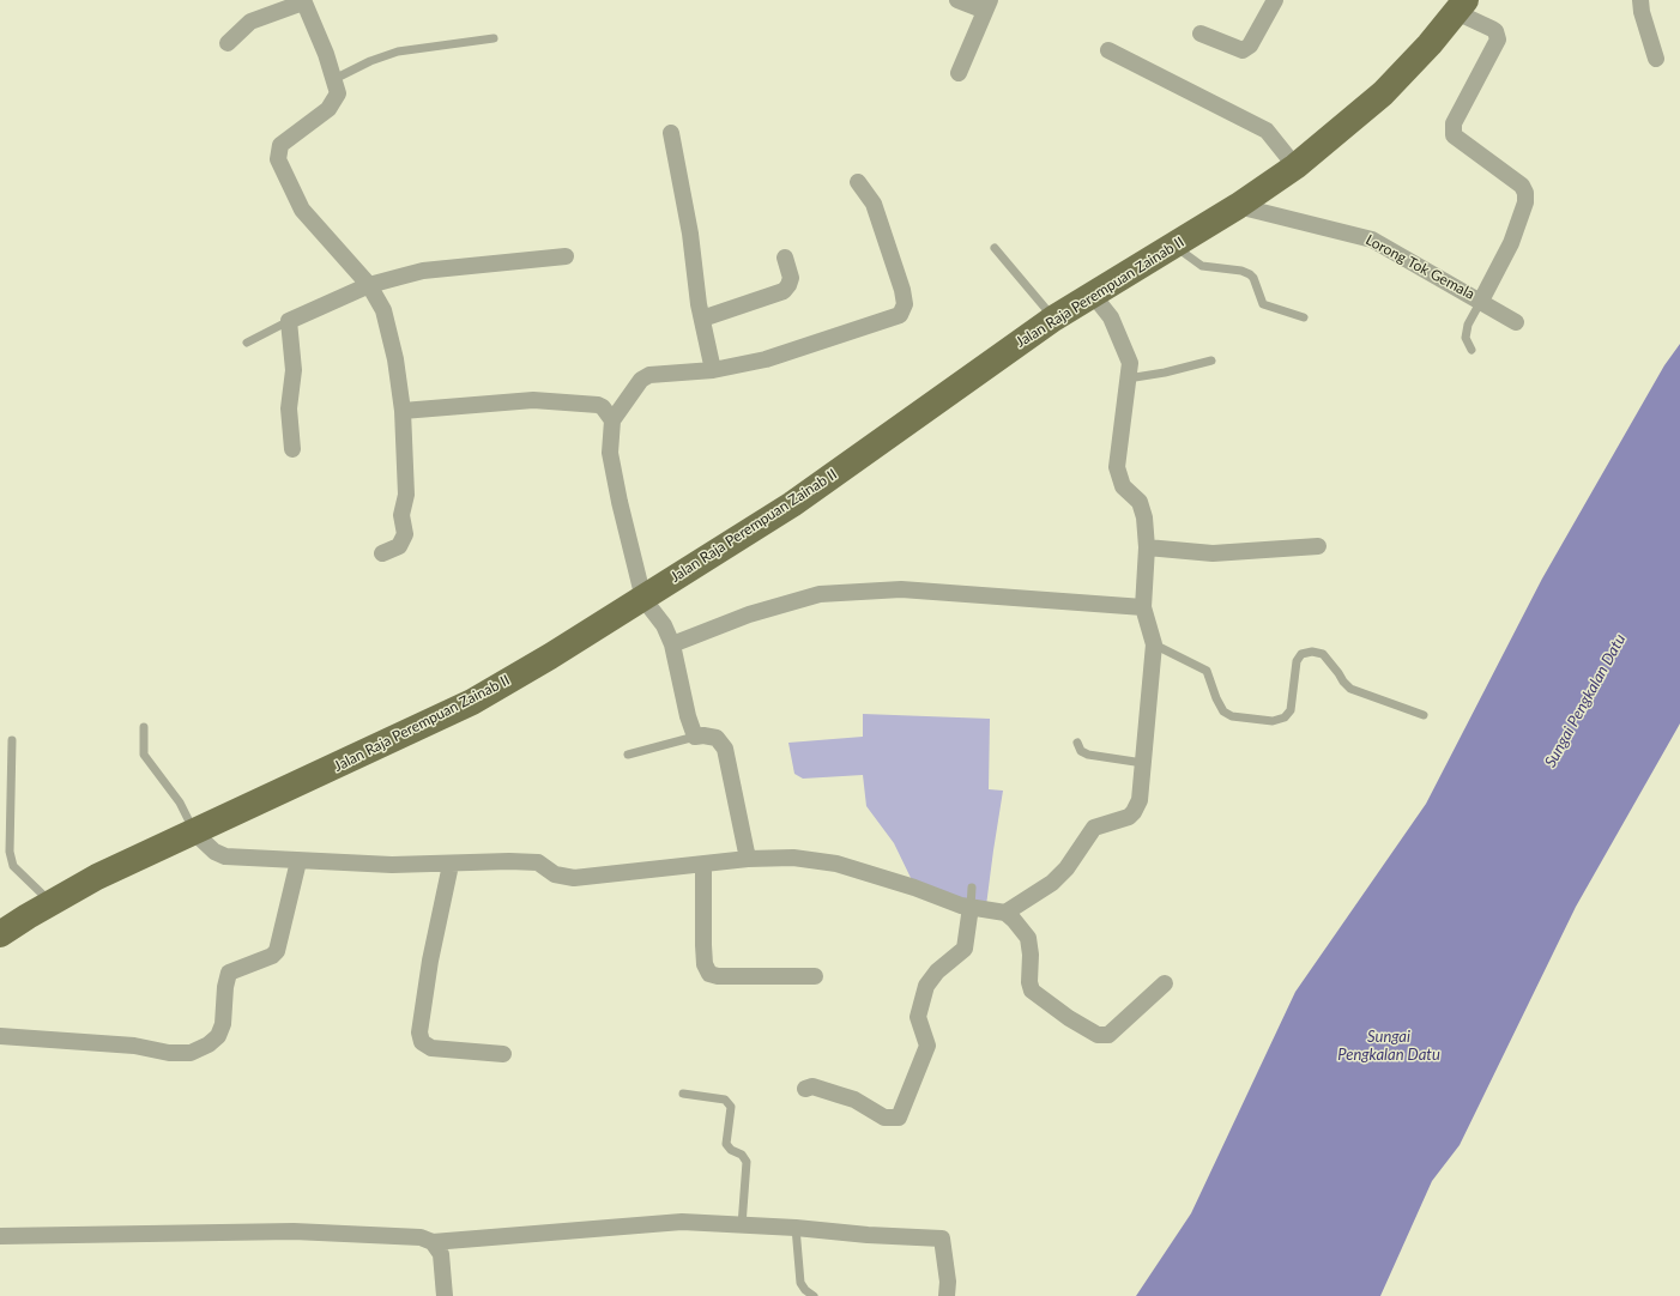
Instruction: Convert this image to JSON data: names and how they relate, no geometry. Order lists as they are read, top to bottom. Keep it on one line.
{"streets":{"main road":["Jalan Raja Perempuan Zainab II"],"street":["Lorong Tok Gemala"]},"crossings":[["Lorong Tok Gemala","Jalan Raja Perempuan Zainab II"]],"water":["Sungai Pengkalan Datu"]}
